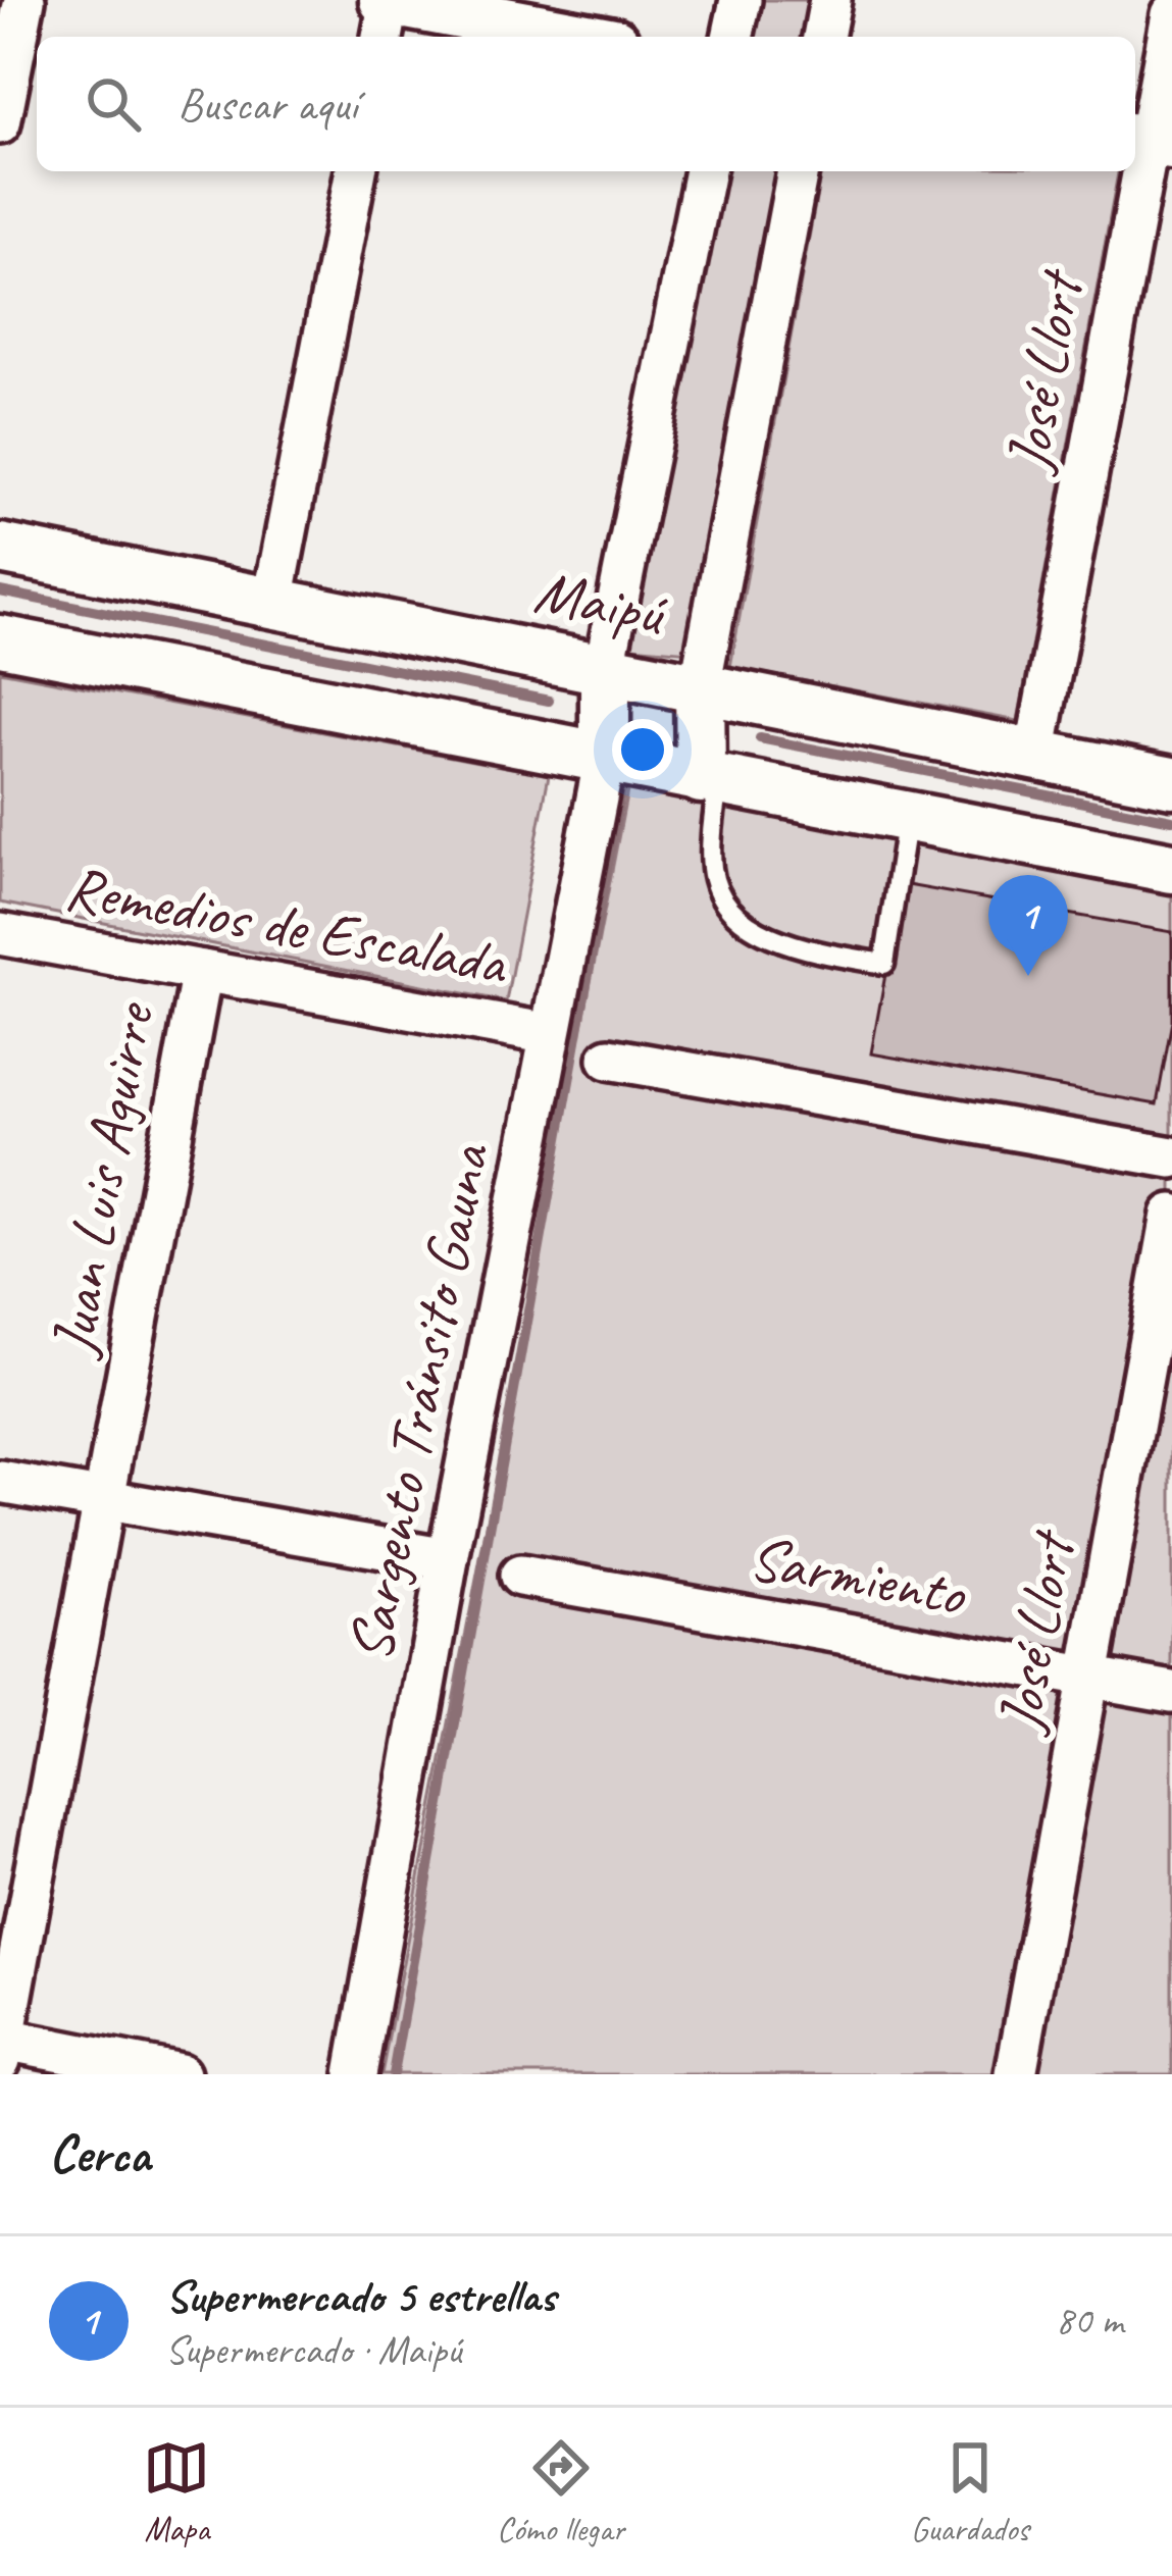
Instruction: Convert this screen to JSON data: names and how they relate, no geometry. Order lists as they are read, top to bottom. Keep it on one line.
{"streets":{"street":["José Llort","Maipú","Remedios de Escalada","Juan Luis Aguirre","Sargento Tránsito Gauna","Sarmiento"]},"crossings":[["José Llort","Maipú"],["José Llort","Sarmiento"],["Remedios de Escalada","Juan Luis Aguirre"],["Remedios de Escalada","Sargento Tránsito Gauna"]],"page":{"search":"Buscar aquí","pins":"1","heading":"Cerca","list":[{"mark":"1","name":"Supermercado 5 estrellas","note":"Supermercado · Maipú","value":"80 m"}],"nav":["Mapa","Cómo llegar","Guardados"]}}
